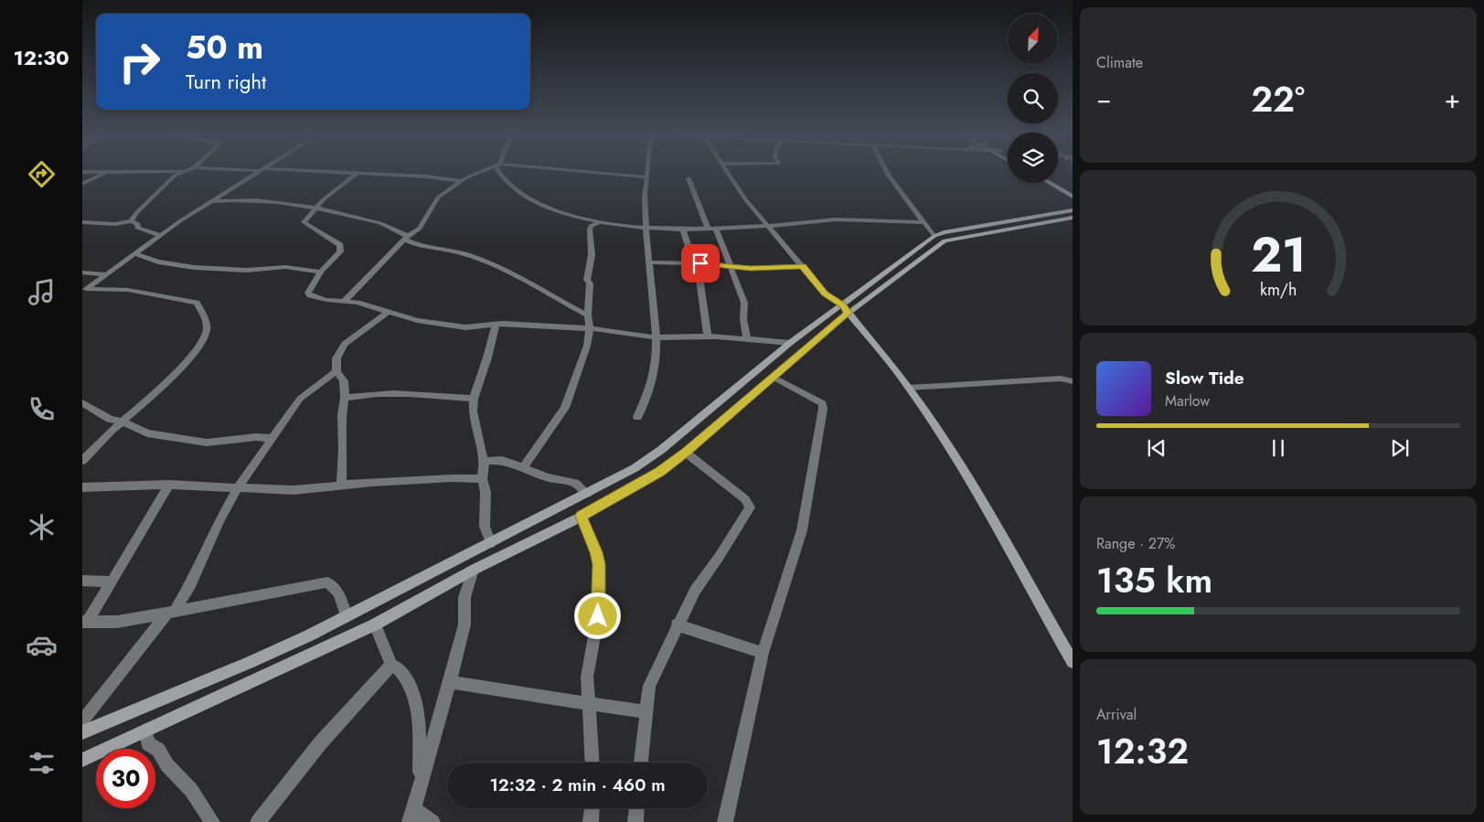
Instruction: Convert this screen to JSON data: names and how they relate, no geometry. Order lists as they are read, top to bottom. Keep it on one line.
{"north":"top right","page":{"tabs":"12:30","tile":["Climate",["Range · 27%","135 km"],["Arrival","12:32"]],"turn":["50 m","Turn right"],"heat":["−","22°","+"],"song":["Slow Tide","Marlow"],"limit":"30","trip":"12:32 · 2 min · 460 m","gauge":["21","km/h"]}}
